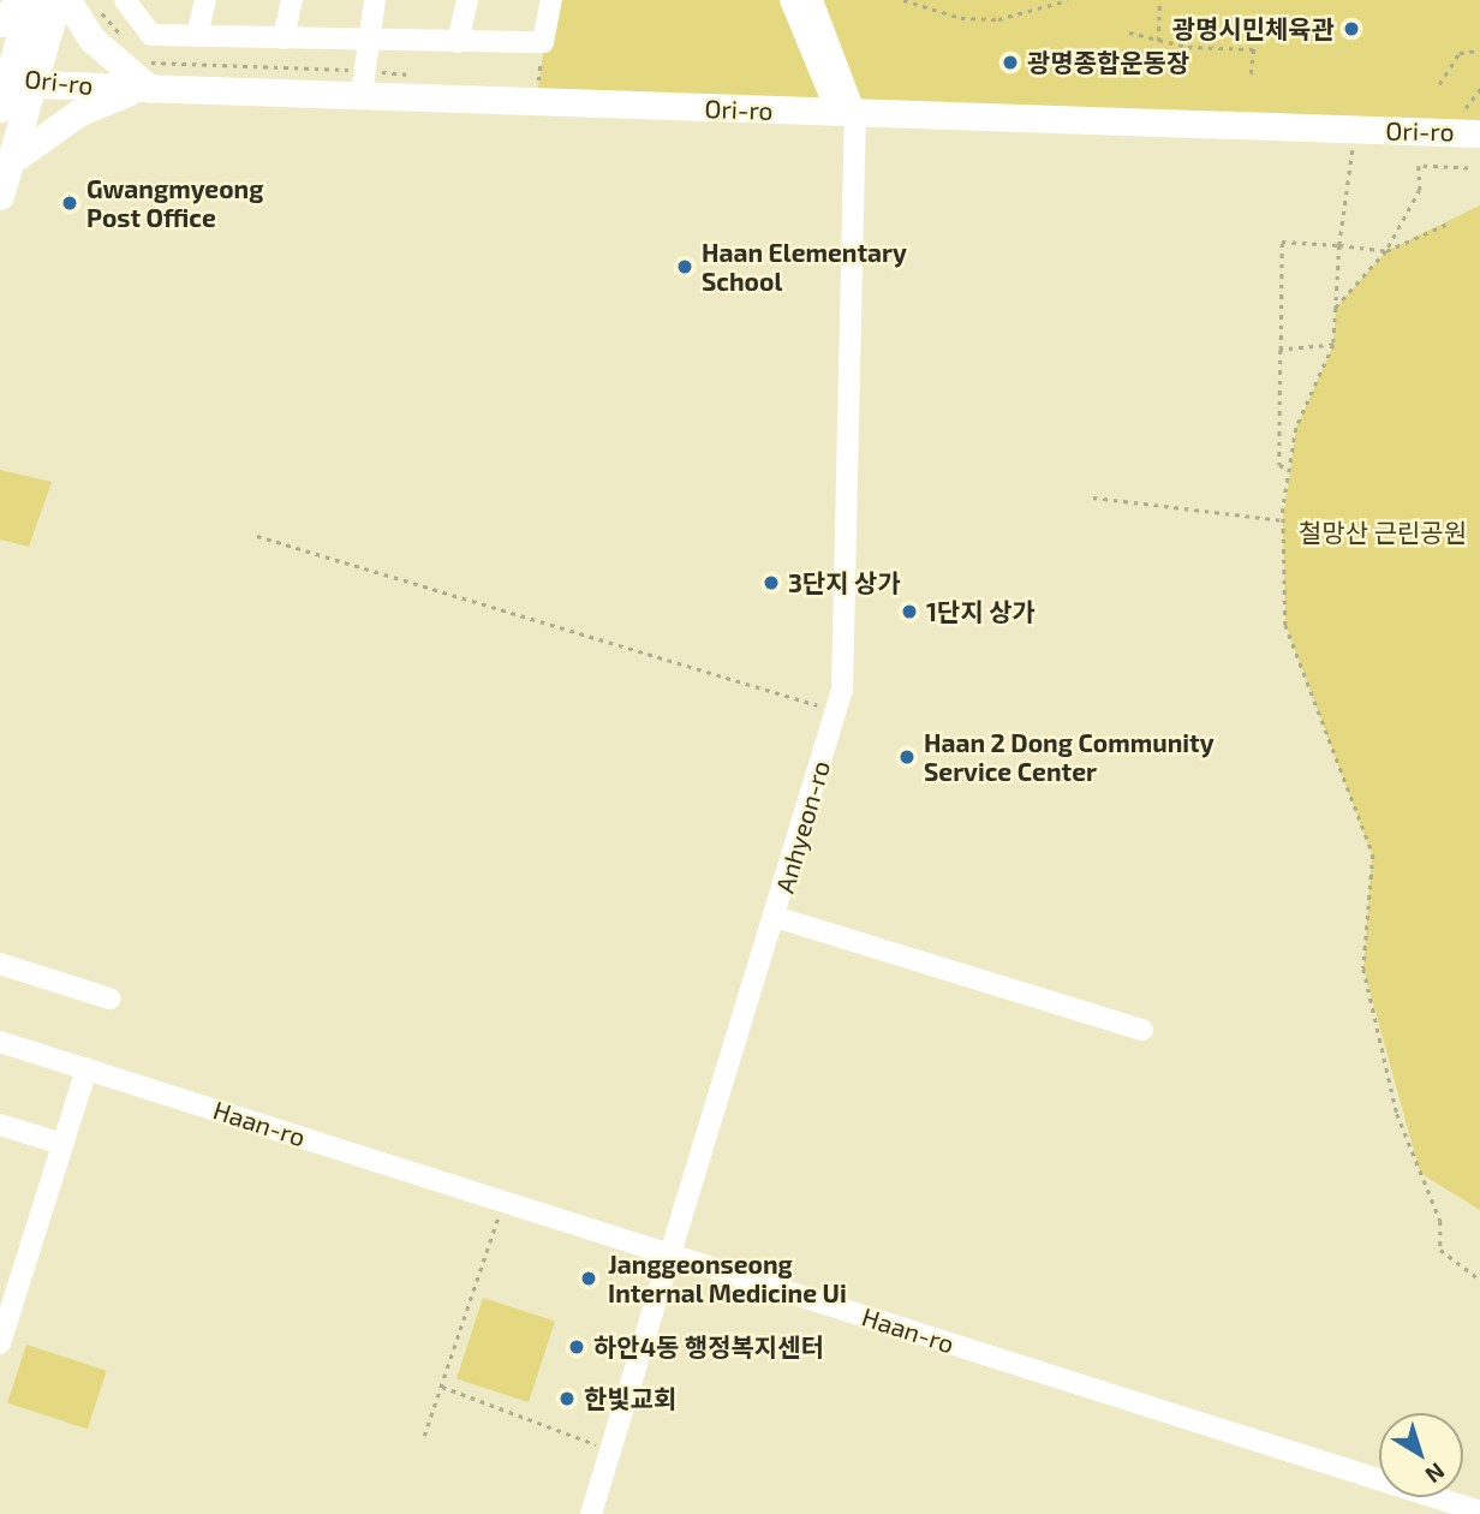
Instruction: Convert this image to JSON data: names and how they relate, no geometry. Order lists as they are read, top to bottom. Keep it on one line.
{"streets":{"main road":["Ori-ro"],"street":["Anhyeon-ro","Haan-ro"]},"crossings":[["Ori-ro","Anhyeon-ro"],["Anhyeon-ro","Haan-ro"]],"parks":["철망산 근린공원"],"places":["광명시민체육관","광명종합운동장","Gwangmyeong Post Office","Haan Elementary School","3단지 상가","1단지 상가","Haan 2 Dong Community Service Center","Janggeonseong Internal Medicine Ui","하안4동 행정복지센터","한빛교회"],"north":"bottom right"}
